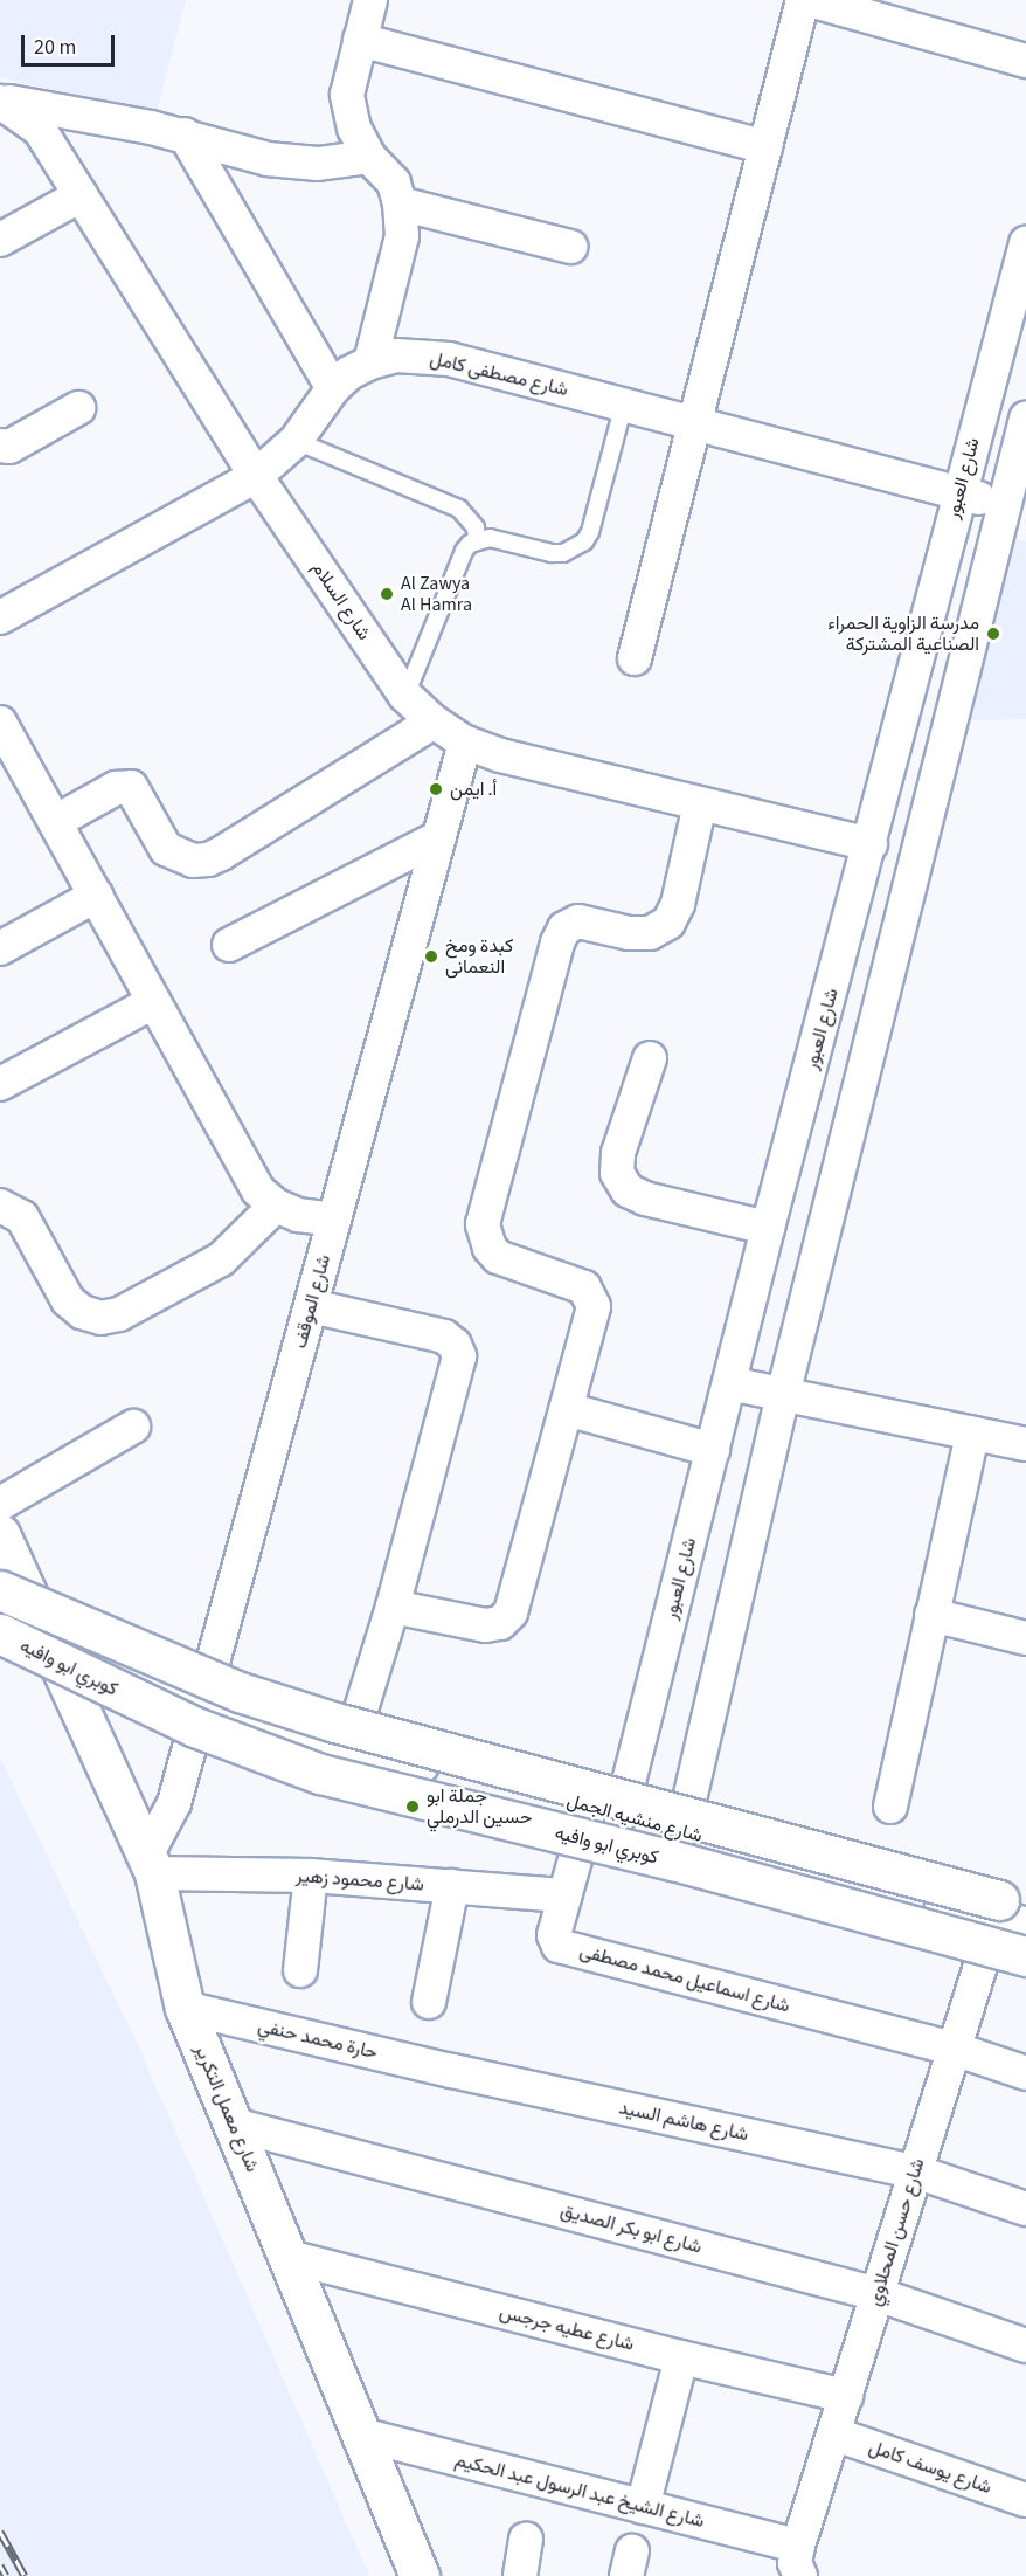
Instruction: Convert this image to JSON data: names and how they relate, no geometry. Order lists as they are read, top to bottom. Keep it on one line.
{"streets":{"main road":["كوبري ابو وافيه","شارع منشيه الجمل","شارع معمل التكرير"],"street":["شارع مصطفى كامل","شارع العبور","شارع السلام","شارع الموقف","شارع محمود زهير","شارع اسماعيل محمد مصطفى","حارة محمد حنفي","شارع هاشم السيد","شارع ابو بكر الصديق","شارع حسن المحلاوي","شارع عطيه جرجس","شارع يوسف كامل","شارع الشيخ عبد الرسول عبد الحكيم"]},"crossings":[["شارع مصطفى كامل","شارع العبور"],["شارع مصطفى كامل","شارع السلام"],["شارع العبور","شارع السلام"],["شارع العبور","شارع منشيه الجمل"],["شارع العبور","شارع اسماعيل محمد مصطفى"],["شارع السلام","شارع الموقف"],["شارع الموقف","شارع منشيه الجمل"],["شارع الموقف","شارع محمود زهير"],["شارع الموقف","شارع معمل التكرير"],["شارع منشيه الجمل","شارع اسماعيل محمد مصطفى"],["شارع منشيه الجمل","شارع معمل التكرير"],["شارع منشيه الجمل","شارع حسن المحلاوي"],["شارع محمود زهير","شارع اسماعيل محمد مصطفى"],["شارع محمود زهير","شارع معمل التكرير"],["شارع اسماعيل محمد مصطفى","شارع حسن المحلاوي"],["حارة محمد حنفي","شارع معمل التكرير"],["حارة محمد حنفي","شارع هاشم السيد"],["شارع معمل التكرير","شارع ابو بكر الصديق"],["شارع معمل التكرير","شارع عطيه جرجس"],["شارع معمل التكرير","شارع الشيخ عبد الرسول عبد الحكيم"],["شارع هاشم السيد","شارع حسن المحلاوي"],["شارع ابو بكر الصديق","شارع حسن المحلاوي"],["شارع حسن المحلاوي","شارع عطيه جرجس"],["شارع حسن المحلاوي","شارع يوسف كامل"],["شارع حسن المحلاوي","شارع الشيخ عبد الرسول عبد الحكيم"]],"places":["Al Zawya Al Hamra","مدرسة الزاوية الحمراء الصناعية المشتركة","أ. ايمن","كبدة ومخ النعمانى","جملة ابو حسين الدرملي"],"scale_bar":"20 m"}
